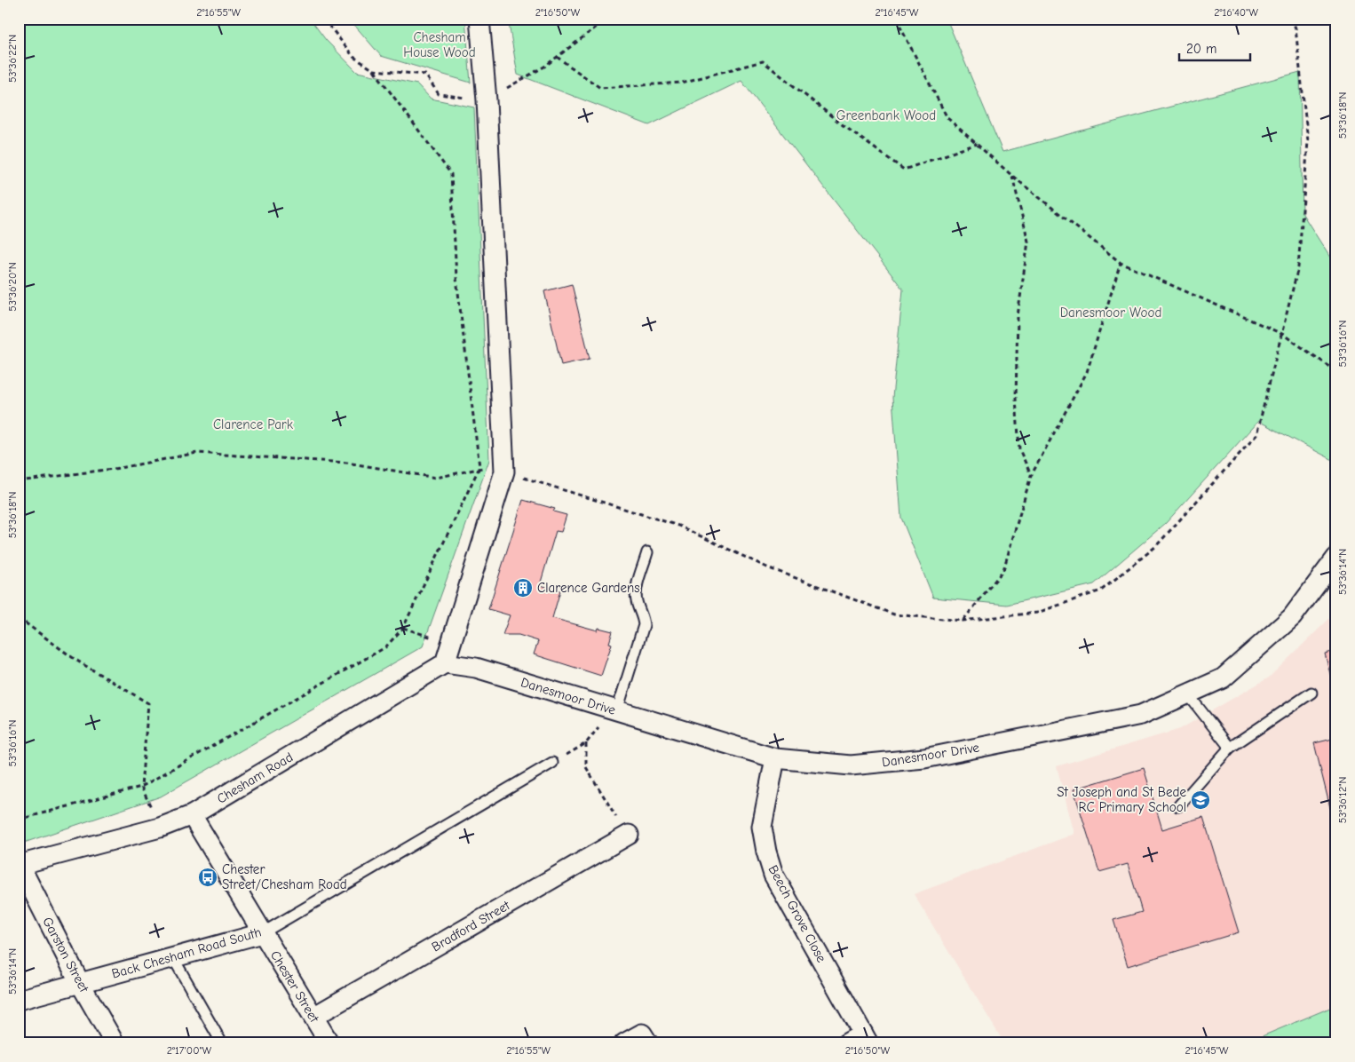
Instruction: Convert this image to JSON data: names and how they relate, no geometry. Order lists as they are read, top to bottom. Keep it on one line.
{"streets":{"street":["Danesmoor Drive","Chesham Road","Beech Grove Close","Bradford Street","Back Chesham Road South","Garston Street","Chester Street"]},"crossings":[["Danesmoor Drive","Chesham Road"],["Danesmoor Drive","Beech Grove Close"],["Chesham Road","Garston Street"],["Chesham Road","Chester Street"],["Bradford Street","Chester Street"],["Back Chesham Road South","Garston Street"],["Back Chesham Road South","Chester Street"]],"parks":["Chesham House Wood","Greenbank Wood","Danesmoor Wood","Clarence Park"],"places":{"building":["Clarence Gardens"],"school or university":["St Joseph and St Bede RC Primary School"],"bus stop":["Chester Street/Chesham Road"]},"scale_bar":"20 m","coordinates":["2°16'55\"W","2°16'50\"W","2°16'45\"W","2°16'40\"W","53°36'22\"N","53°36'18\"N","53°36'20\"N","53°36'16\"N","53°36'14\"N","53°36'12\"N","2°17'00\"W"]}
